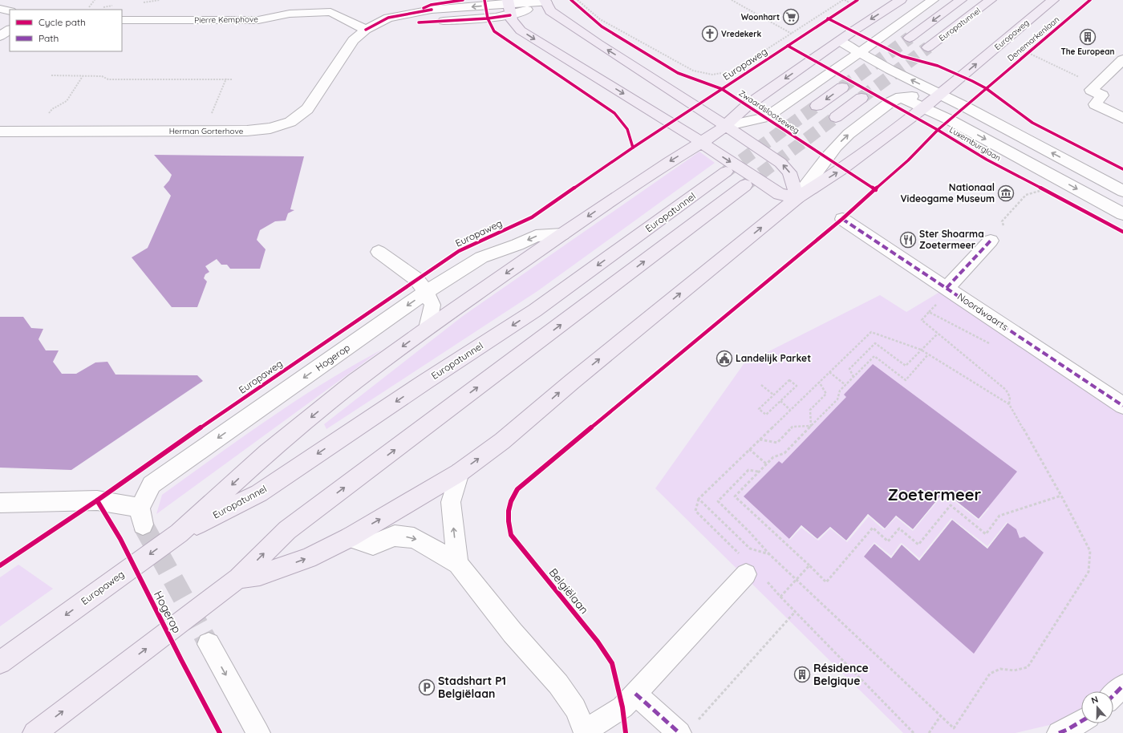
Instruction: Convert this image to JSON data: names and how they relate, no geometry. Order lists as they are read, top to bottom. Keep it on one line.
{"streets":{"main road":["Europatunnel","Europaweg"],"street":["Pierre Kemphove","Herman Gorterhove","Luxemburglaan","Noordwaarts","Hogerop"],"cycle path":["Denemarkenlaan","Zwaardslootseweg"]},"crossings":[["Europatunnel","Europaweg"],["Europaweg","Luxemburglaan"],["Europaweg","Hogerop"]],"one_way":["Hogerop"],"districts":["Zoetermeer"],"places":{"supermarket":["Woonhart"],"church":["Vredekerk"],"building":["The European","Résidence Belgique"],"museum":["Nationaal Videogame Museum"],"restaurant":["Ster Shoarma Zoetermeer"],"public building":["Landelijk Parket"],"parking":["Stadshart P1 Belgiëlaan"]},"legend":["Cycle path","Path"],"north":"top"}
